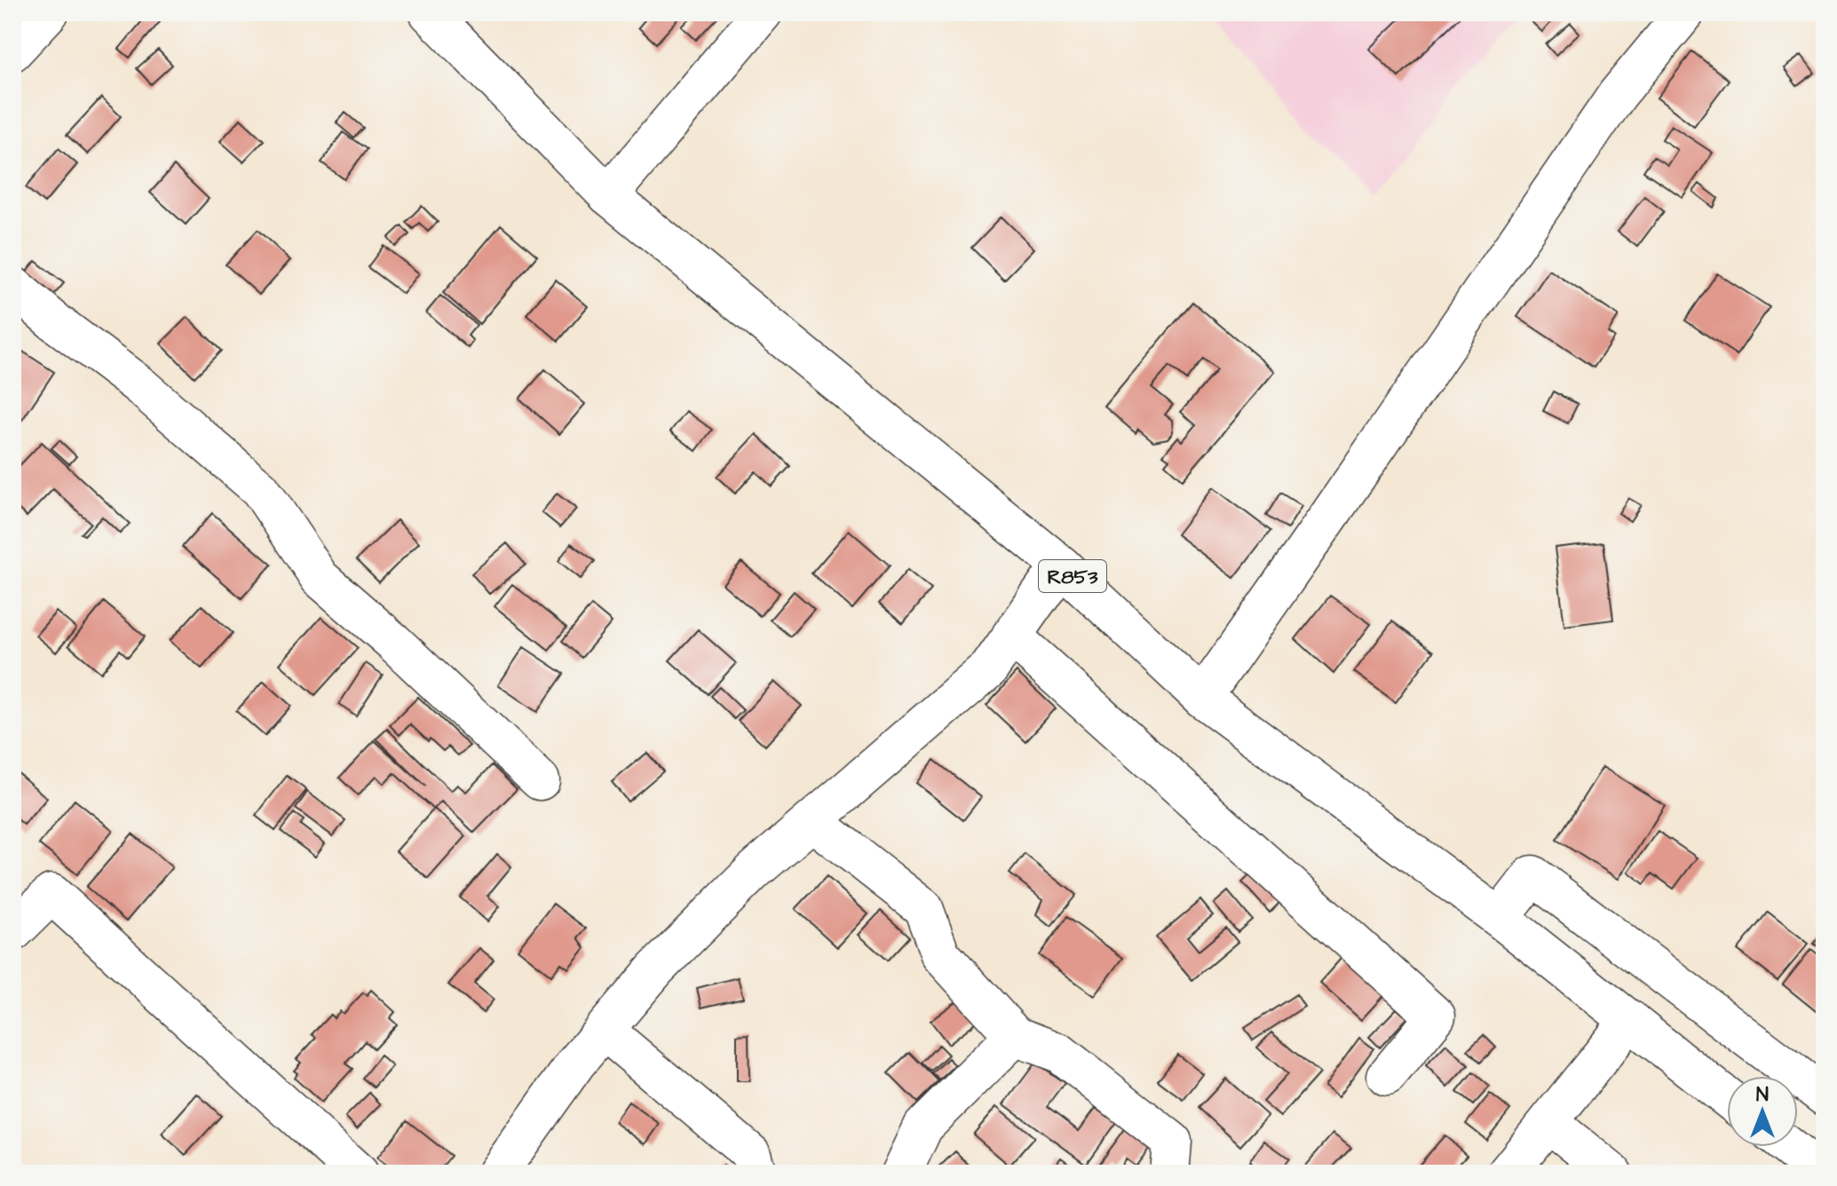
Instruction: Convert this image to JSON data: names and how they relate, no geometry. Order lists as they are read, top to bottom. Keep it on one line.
{"streets":{"street":["R853"]},"north":"top"}
